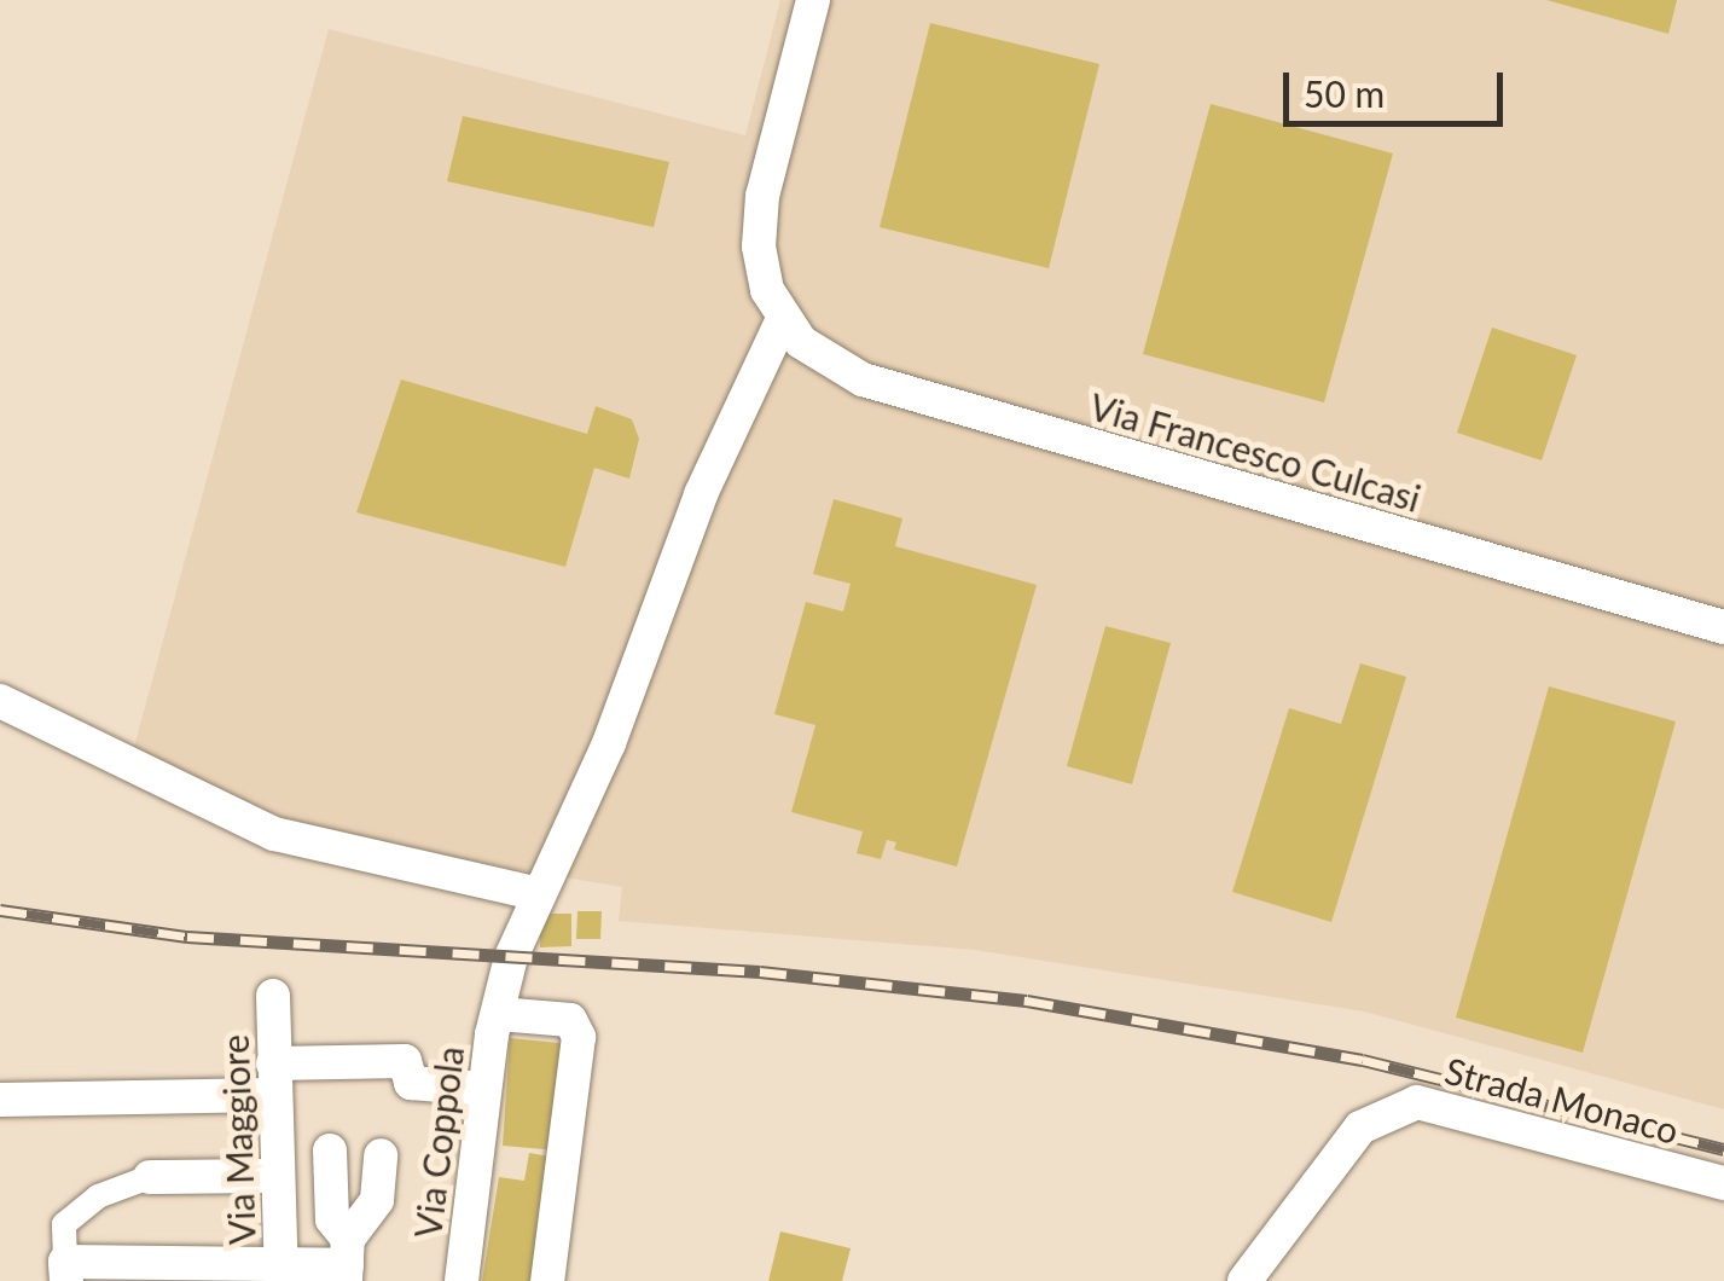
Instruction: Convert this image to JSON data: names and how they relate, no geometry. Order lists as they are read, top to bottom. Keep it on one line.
{"streets":{"street":["Via Francesco Culcasi","Strada Monaco","Via Maggiore","Via Coppola"]},"crossings":[["Via Francesco Culcasi","Via Coppola"]],"scale_bar":"50 m"}
